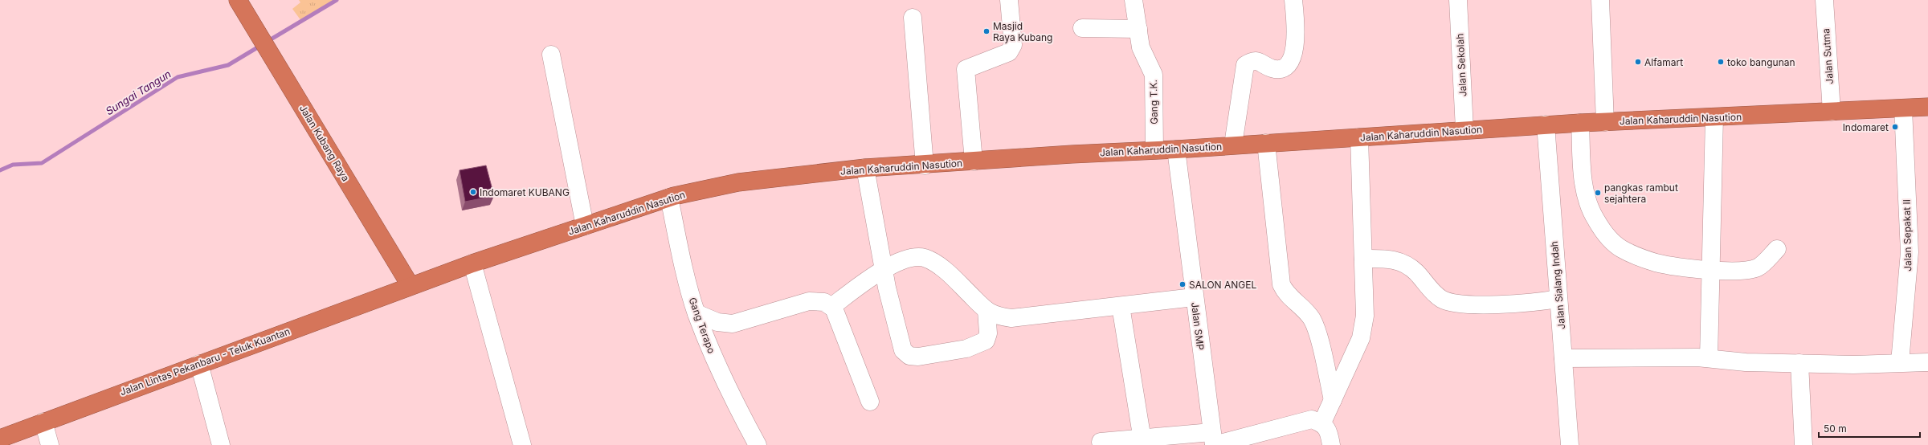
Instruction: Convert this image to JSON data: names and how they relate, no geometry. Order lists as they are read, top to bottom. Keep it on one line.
{"streets":{"highway":["Jalan Kaharuddin Nasution","Jalan Kubang Raya","Jalan Lintas Pekanbaru - Teluk Kuantan"],"street":["Jalan Sutma","Jalan Sekolah","Gang T.K.","Jalan Sepakat II","Jalan Sialang Indah","Gang Terapo","Jalan SMP"]},"crossings":[["Jalan Sutma","Jalan Kaharuddin Nasution"],["Jalan Sekolah","Jalan Kaharuddin Nasution"],["Gang T.K.","Jalan Kaharuddin Nasution"],["Jalan Kaharuddin Nasution","Jalan Kubang Raya"],["Jalan Kaharuddin Nasution","Jalan Sepakat II"],["Jalan Kaharuddin Nasution","Jalan Sialang Indah"],["Jalan Kaharuddin Nasution","Gang Terapo"],["Jalan Kaharuddin Nasution","Jalan SMP"],["Jalan Kaharuddin Nasution","Jalan Lintas Pekanbaru - Teluk Kuantan"],["Jalan Kubang Raya","Jalan Lintas Pekanbaru - Teluk Kuantan"]],"water":["Sungai Tangun"],"places":["Masjid Raya Kubang","Alfamart","toko bangunan","Indomaret","Indomaret KUBANG","pangkas rambut sejahtera","SALON ANGEL"],"scale_bar":"50 m"}
